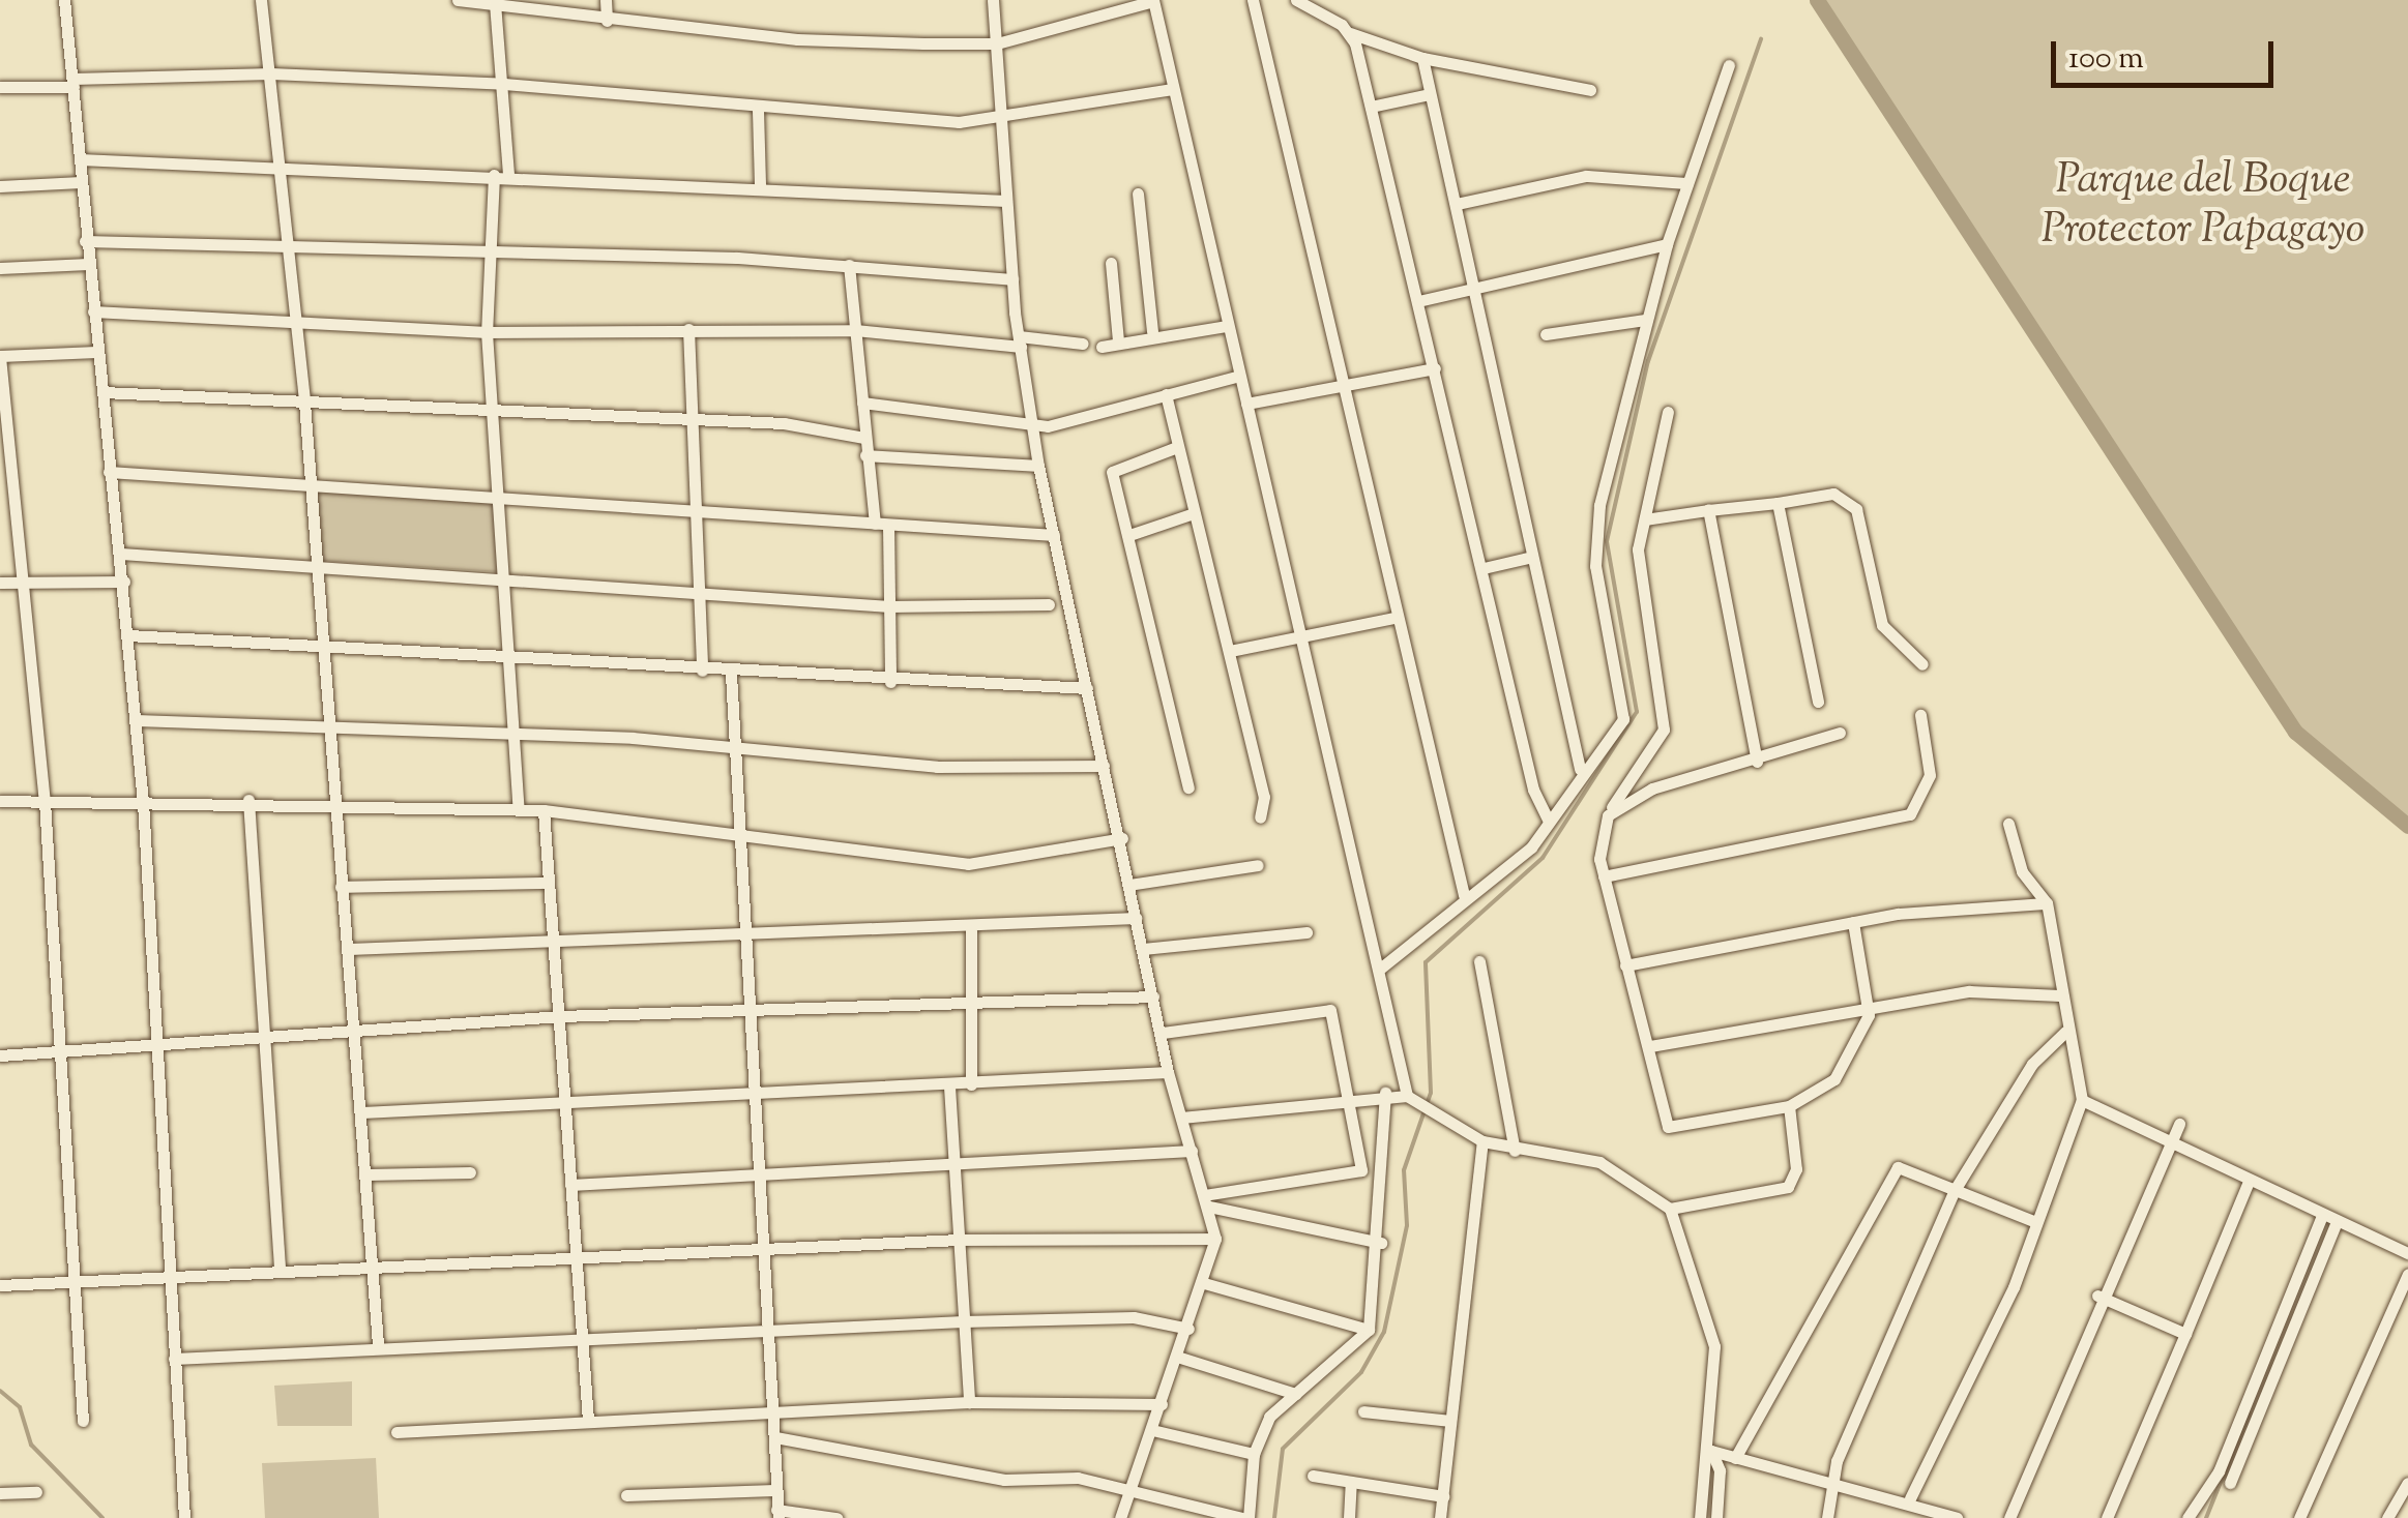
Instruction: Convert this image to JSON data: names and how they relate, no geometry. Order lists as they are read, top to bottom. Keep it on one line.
{"parks":["Parque del Boque Protector Papagayo"],"scale_bar":"100 m"}
